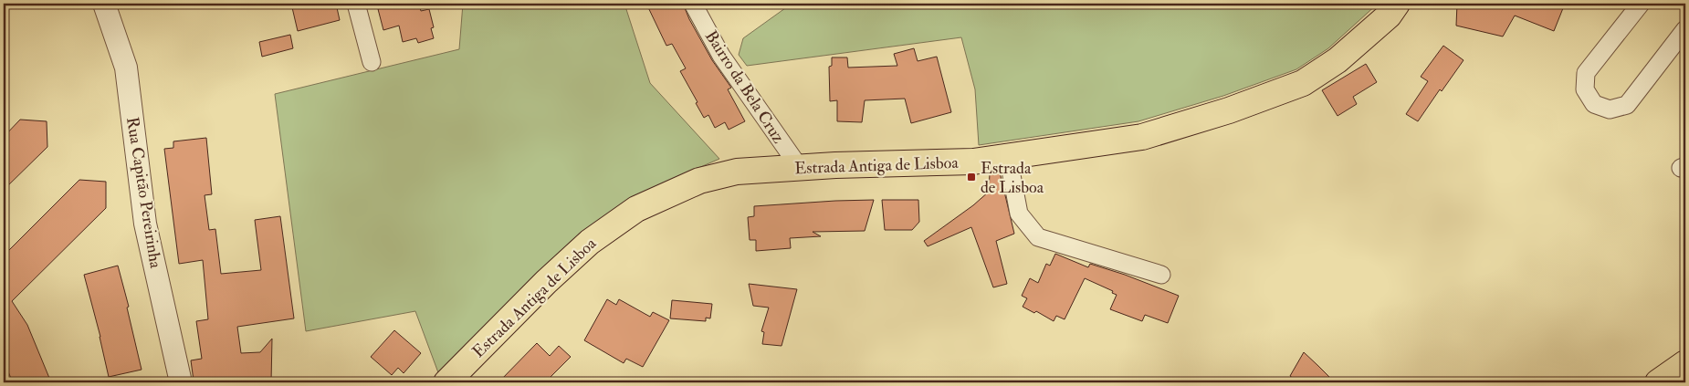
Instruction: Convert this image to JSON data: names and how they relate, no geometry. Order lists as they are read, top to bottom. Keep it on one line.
{"streets":{"main road":["Estrada Antiga de Lisboa"],"street":["Bairro da Bela Cruz","Rua Capitão Pereirinha"]},"crossings":[["Bairro da Bela Cruz","Estrada Antiga de Lisboa"]],"places":{"transit":["Estrada de Lisboa"]}}
